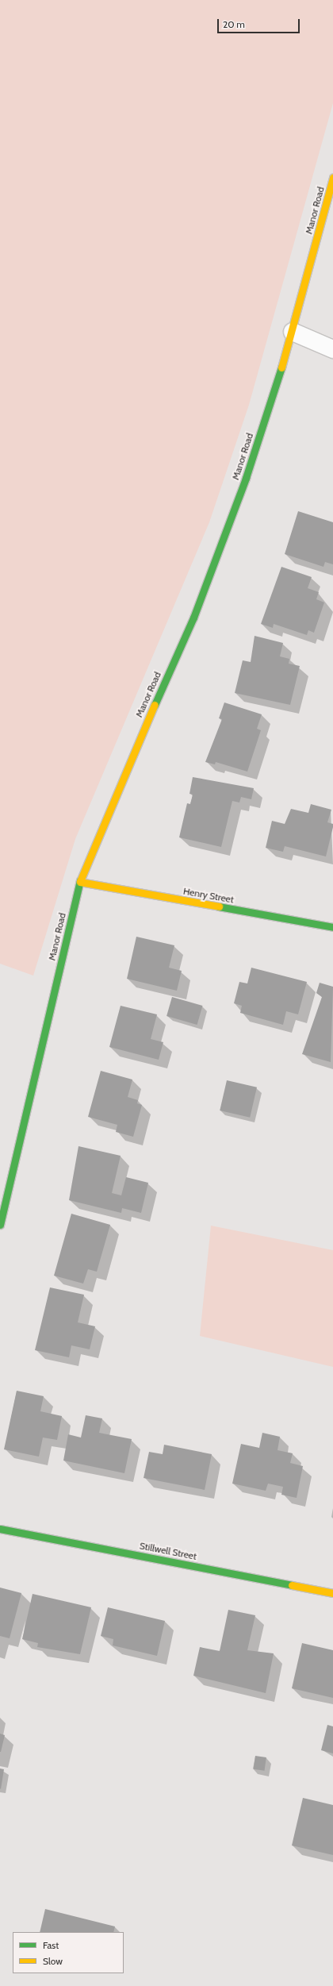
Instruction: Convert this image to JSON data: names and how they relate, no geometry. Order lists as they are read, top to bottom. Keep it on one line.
{"streets":{"street":["Manor Road","Henry Street","Stillwell Street"]},"crossings":[["Manor Road","Henry Street"]],"legend":["Fast","Slow"],"scale_bar":"20 m"}
